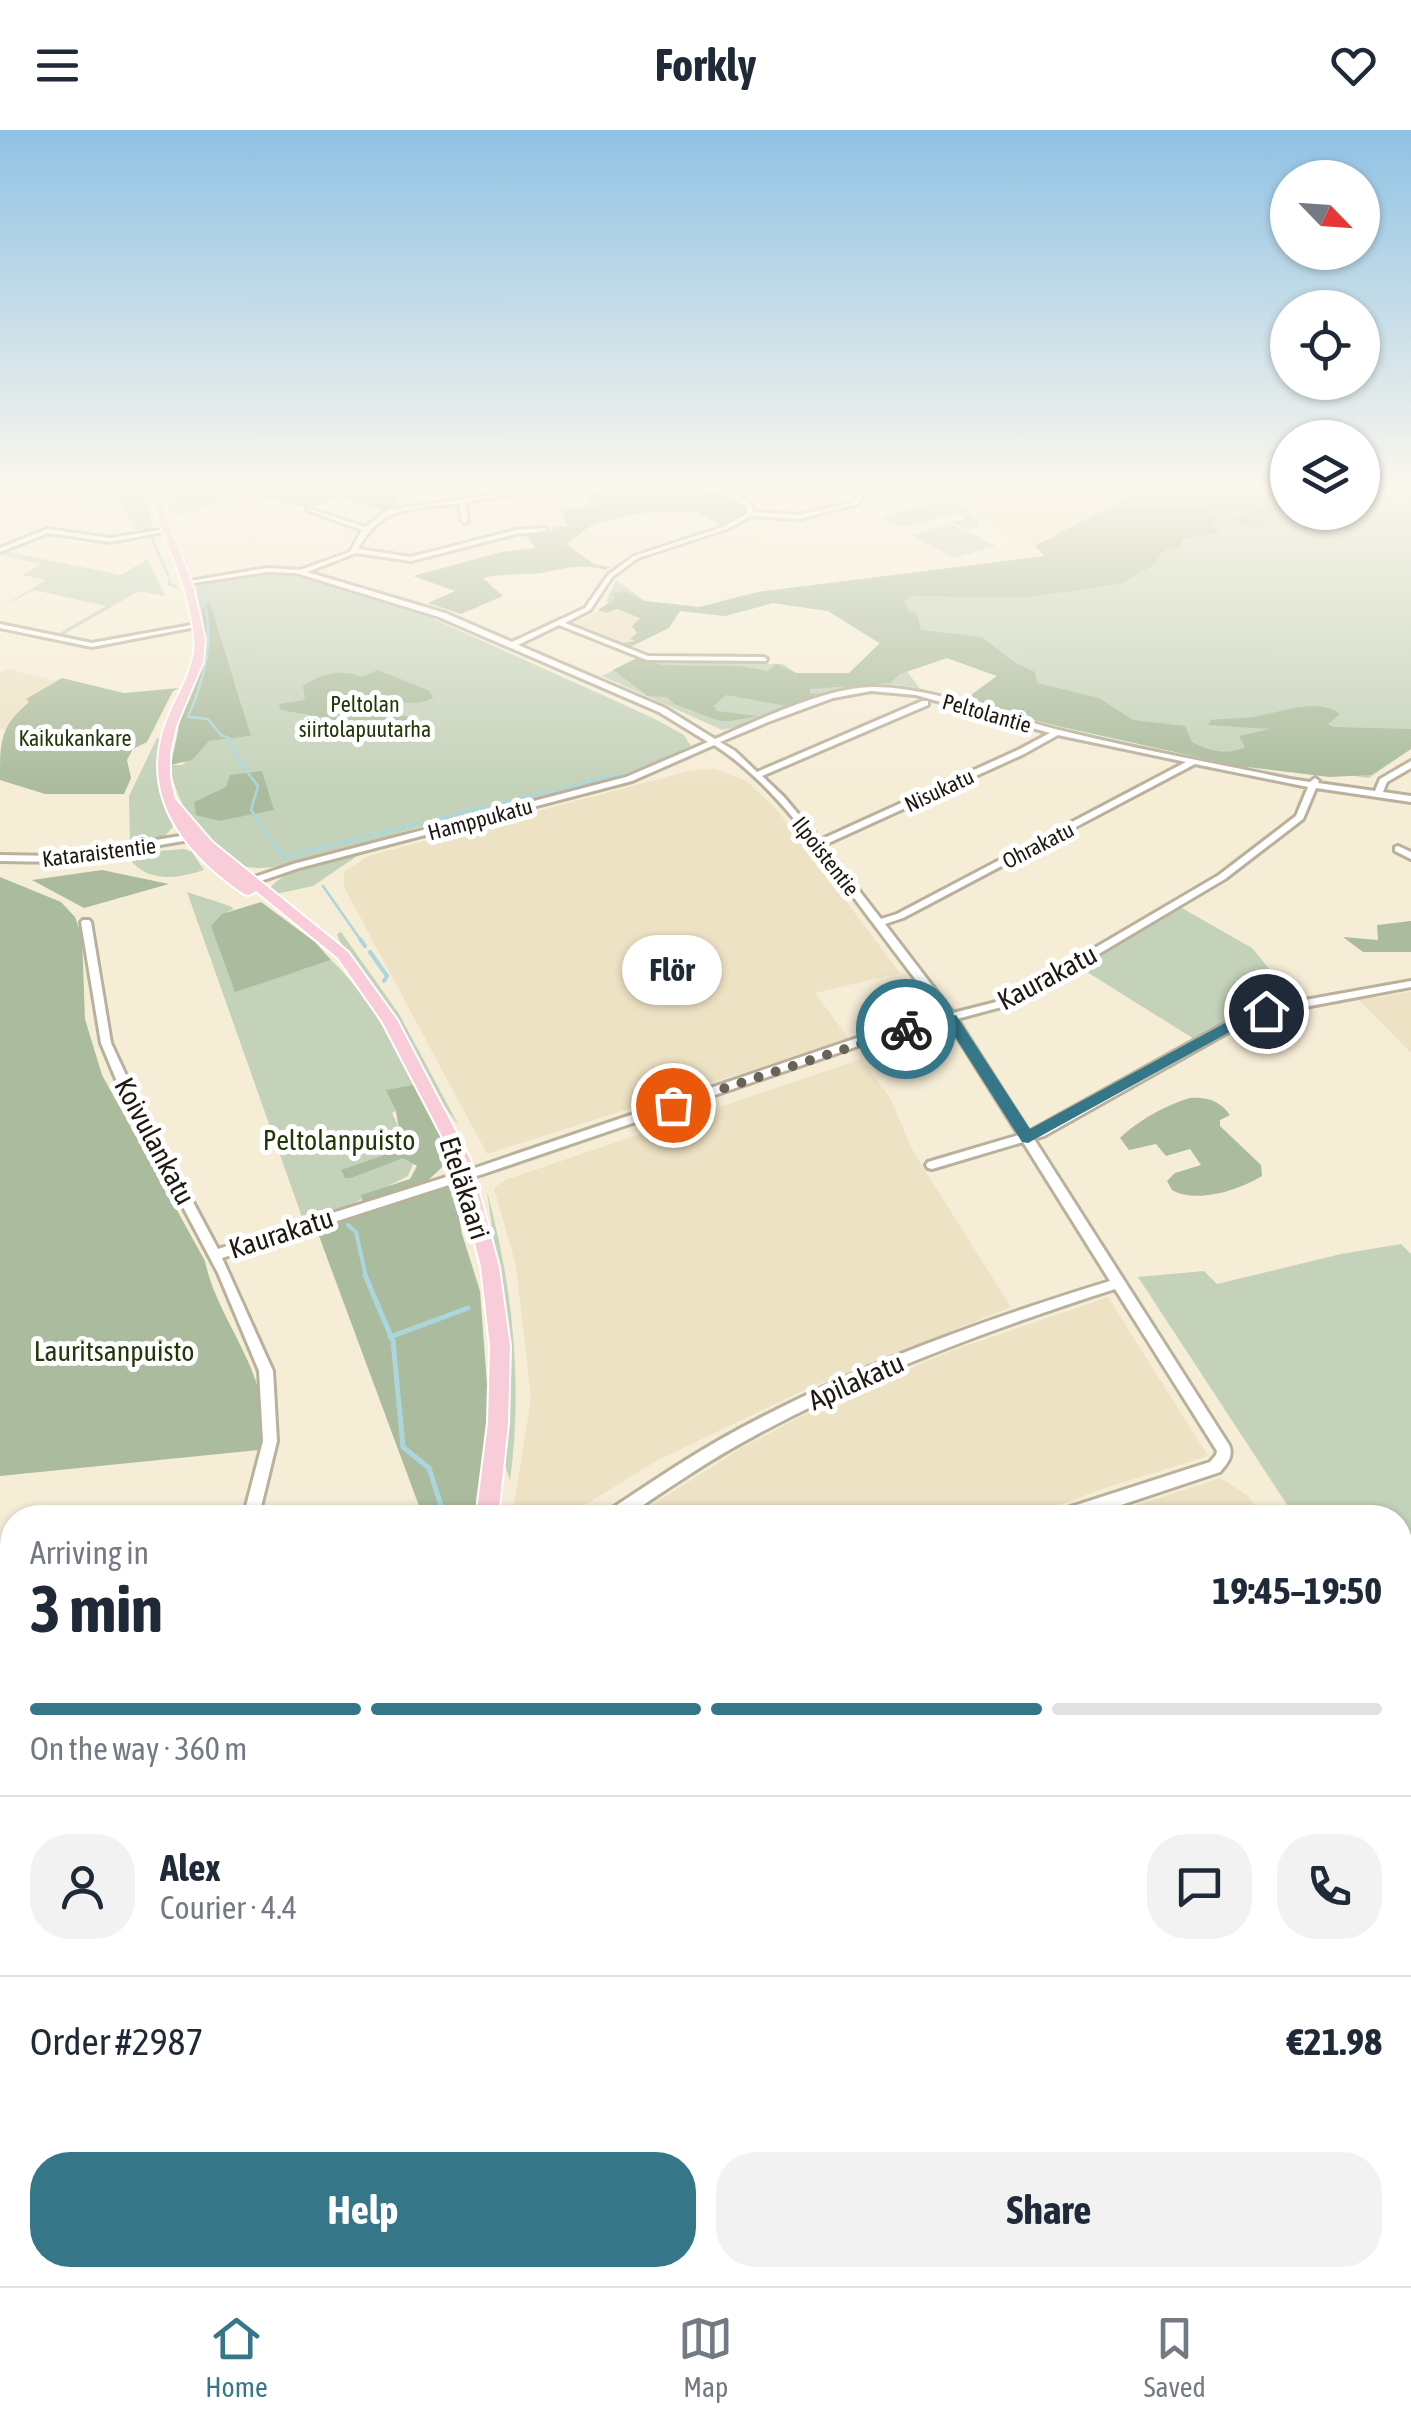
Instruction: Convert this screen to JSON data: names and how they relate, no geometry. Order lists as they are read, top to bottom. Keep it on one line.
{"streets":{"main road":["Eteläkaari"],"street":["Peltolantie","Nisukatu","Hamppukatu","Ohrakatu","Kataraistentie","Ilpoistentie","Kaurakatu","Koivulankatu","Apilakatu"]},"crossings":[["Peltolantie","Nisukatu"],["Peltolantie","Hamppukatu"],["Peltolantie","Ohrakatu"],["Peltolantie","Ilpoistentie"],["Peltolantie","Kaurakatu"],["Nisukatu","Ilpoistentie"],["Hamppukatu","Ilpoistentie"],["Hamppukatu","Eteläkaari"],["Ohrakatu","Ilpoistentie"],["Kataraistentie","Eteläkaari"],["Ilpoistentie","Kaurakatu"],["Ilpoistentie","Apilakatu"],["Kaurakatu","Koivulankatu"],["Kaurakatu","Eteläkaari"]],"parks":["Peltolan siirtolapuutarha","Kaikukankare","Peltolanpuisto","Lauritsanpuisto"],"places":["Flör"],"north":"bottom right","page":{"header":"Forkly","bubble":"Flör","heading":["3 min","Arriving in","19:45–19:50"],"panel":["Alex","Courier · 4.4","Order #2987","€21.98"],"bar":"On the way · 360 m","buttons":["Help","Share"],"tabs":["Home","Map","Saved"]}}
